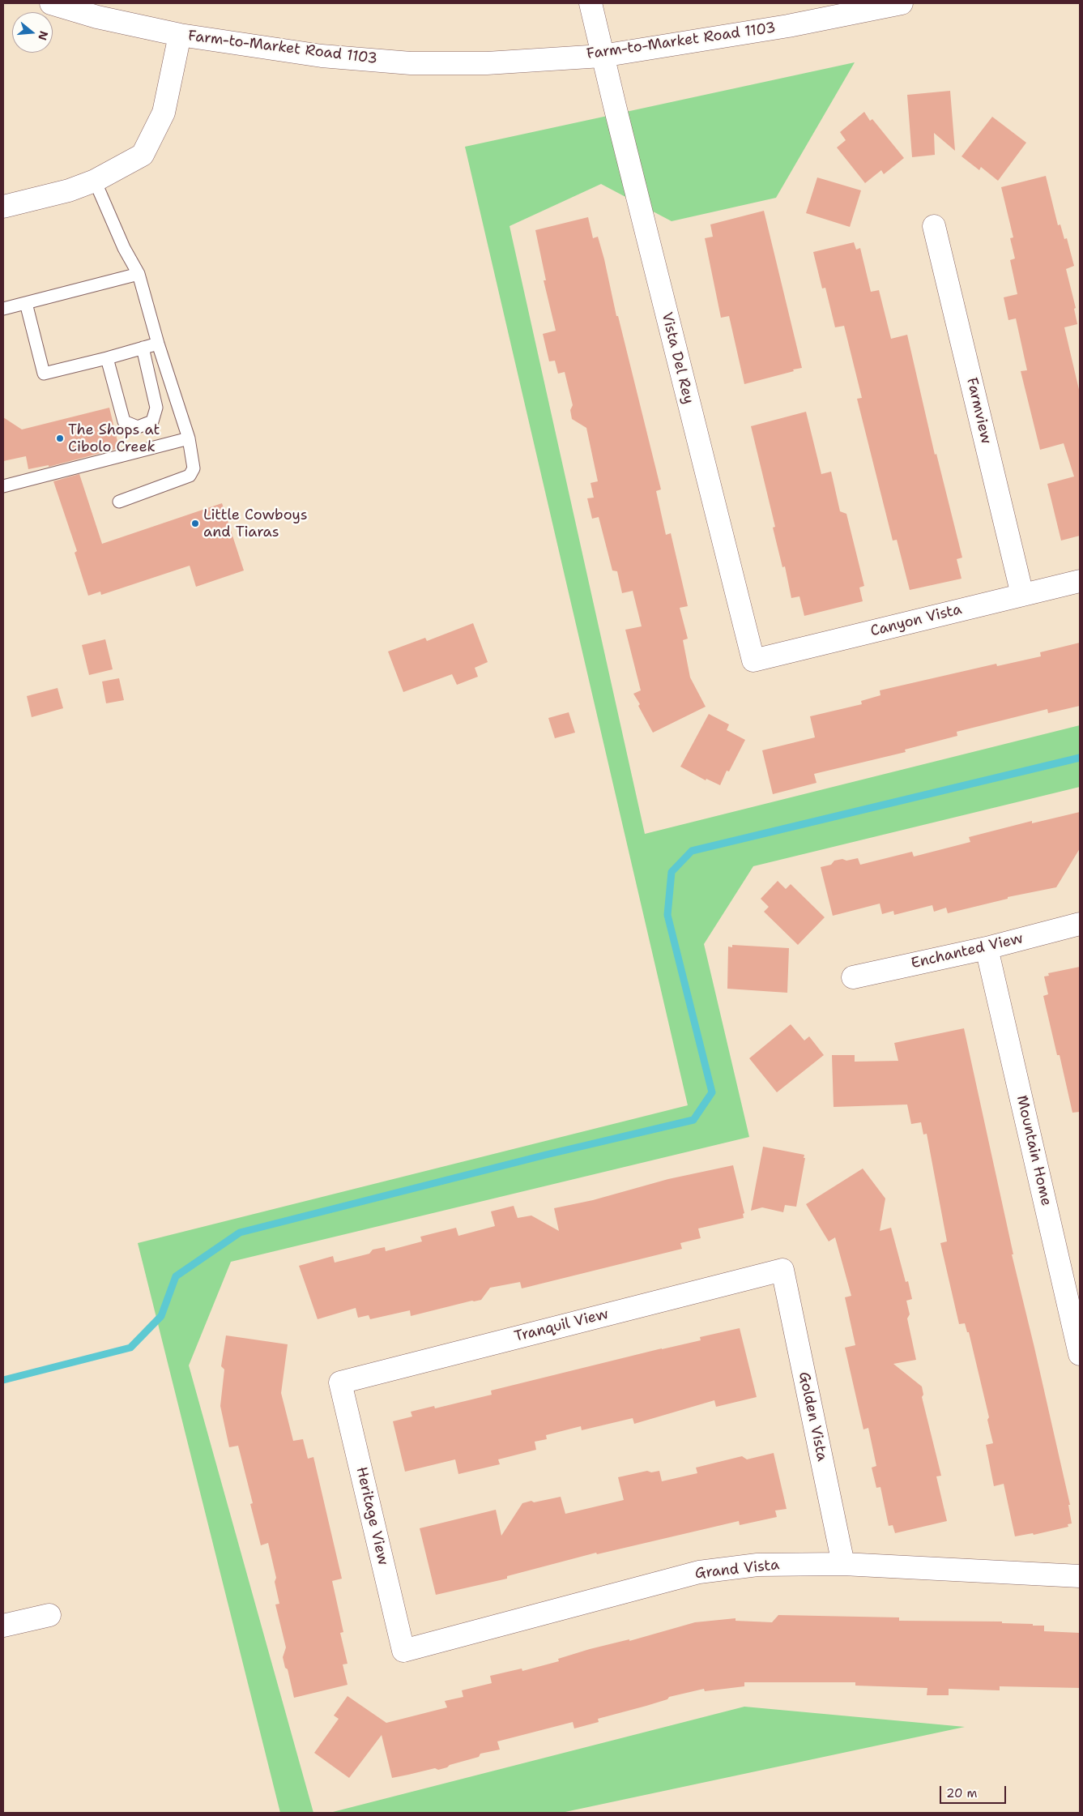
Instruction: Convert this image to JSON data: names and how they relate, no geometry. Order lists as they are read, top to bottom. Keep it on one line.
{"streets":{"street":["Farm-to-Market Road 1103","Vista Del Rey","Farmview","Canyon Vista","Enchanted View","Mountain Home","Tranquil View","Golden Vista","Heritage View","Grand Vista"]},"crossings":[["Farm-to-Market Road 1103","Vista Del Rey"],["Vista Del Rey","Canyon Vista"],["Farmview","Canyon Vista"],["Enchanted View","Mountain Home"],["Tranquil View","Golden Vista"],["Tranquil View","Heritage View"],["Golden Vista","Grand Vista"],["Heritage View","Grand Vista"]],"places":["The Shops at Cibolo Creek","Little Cowboys and Tiaras"],"scale_bar":"20 m","north":"right"}
